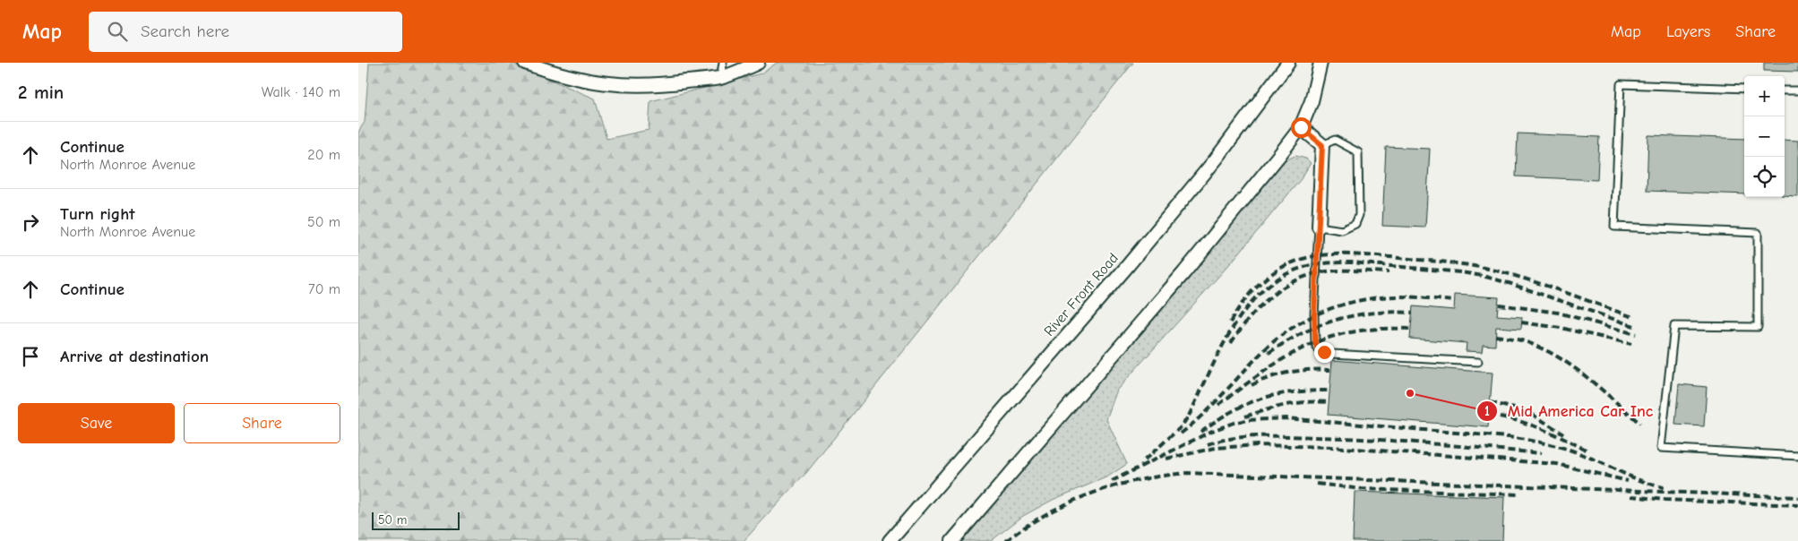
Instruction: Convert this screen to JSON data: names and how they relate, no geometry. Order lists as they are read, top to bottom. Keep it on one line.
{"streets":{"street":["River Front Road"]},"places":["Mid America Car Inc"],"scale_bar":"50 m","page":{"header":"Map","search":"Search here","nav":["Map","Layers","Share"],"heading":["2 min","Walk · 140 m"],"map_buttons":["+","−"],"list":[["Continue","North Monroe Avenue","20 m"],["Turn right","North Monroe Avenue","50 m"],["Continue","70 m"],"Arrive at destination"],"buttons":["Save","Share"],"scale":"50 m"}}
